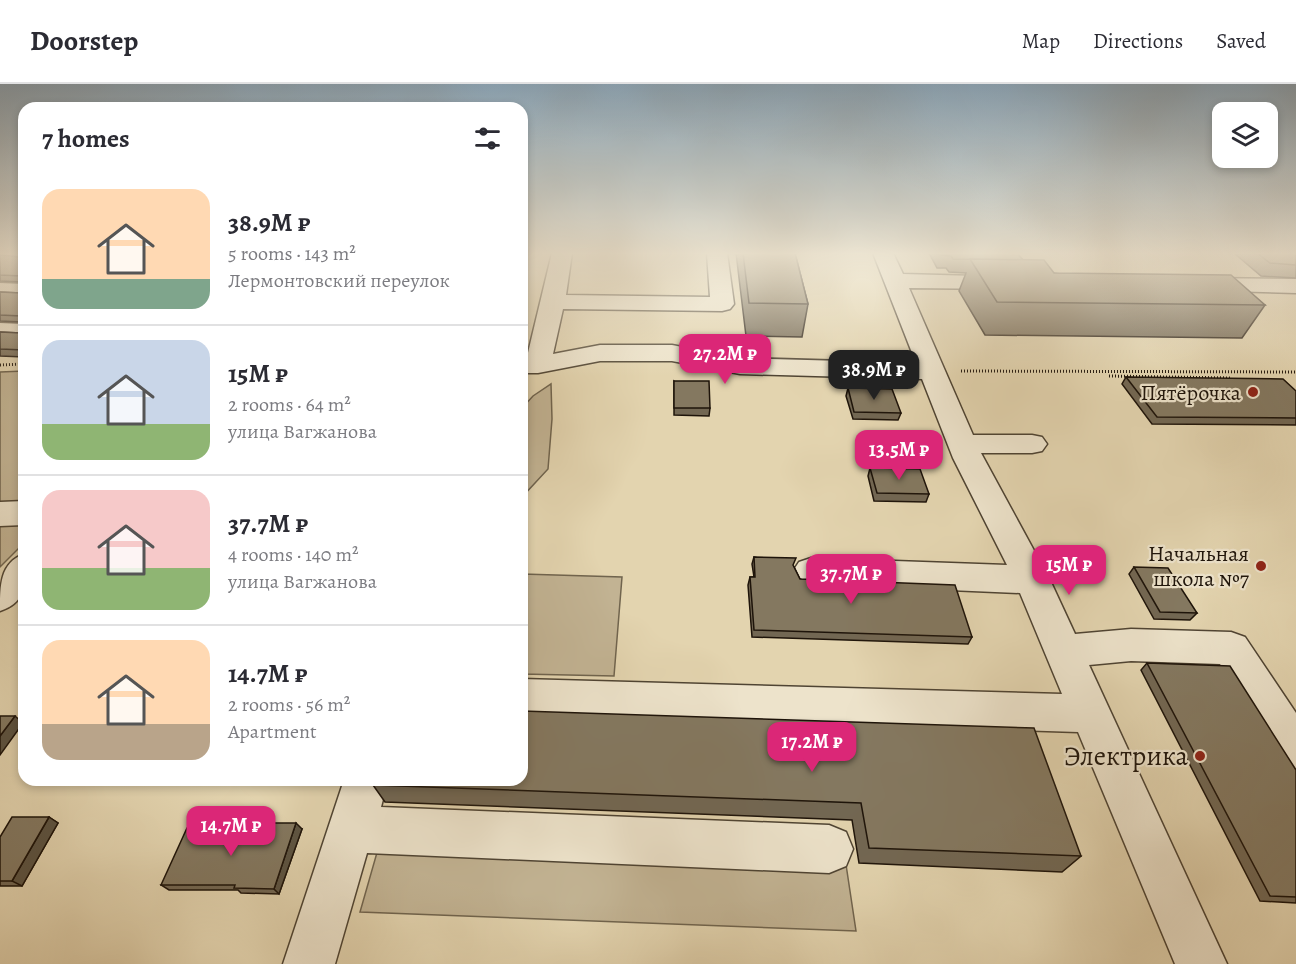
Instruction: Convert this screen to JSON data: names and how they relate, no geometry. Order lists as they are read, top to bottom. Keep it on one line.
{"places":["Пятёрочка","Начальная школа №7","Электрика"],"page":{"header":"Doorstep","nav":["Map","Directions","Saved"],"heading":"7 homes","list":[{"name":"38.9M ₽","note":"5 rooms · 143 m² · Лермонтовский переулок"},{"name":"15M ₽","note":"2 rooms · 64 m² · улица Вагжанова"},{"name":"37.7M ₽","note":"4 rooms · 140 m² · улица Вагжанова"},{"name":"14.7M ₽","note":"2 rooms · 56 m² · Apartment"}],"price":["27.2M ₽","38.9M ₽","13.5M ₽","15M ₽","37.7M ₽","17.2M ₽","14.7M ₽"]}}
